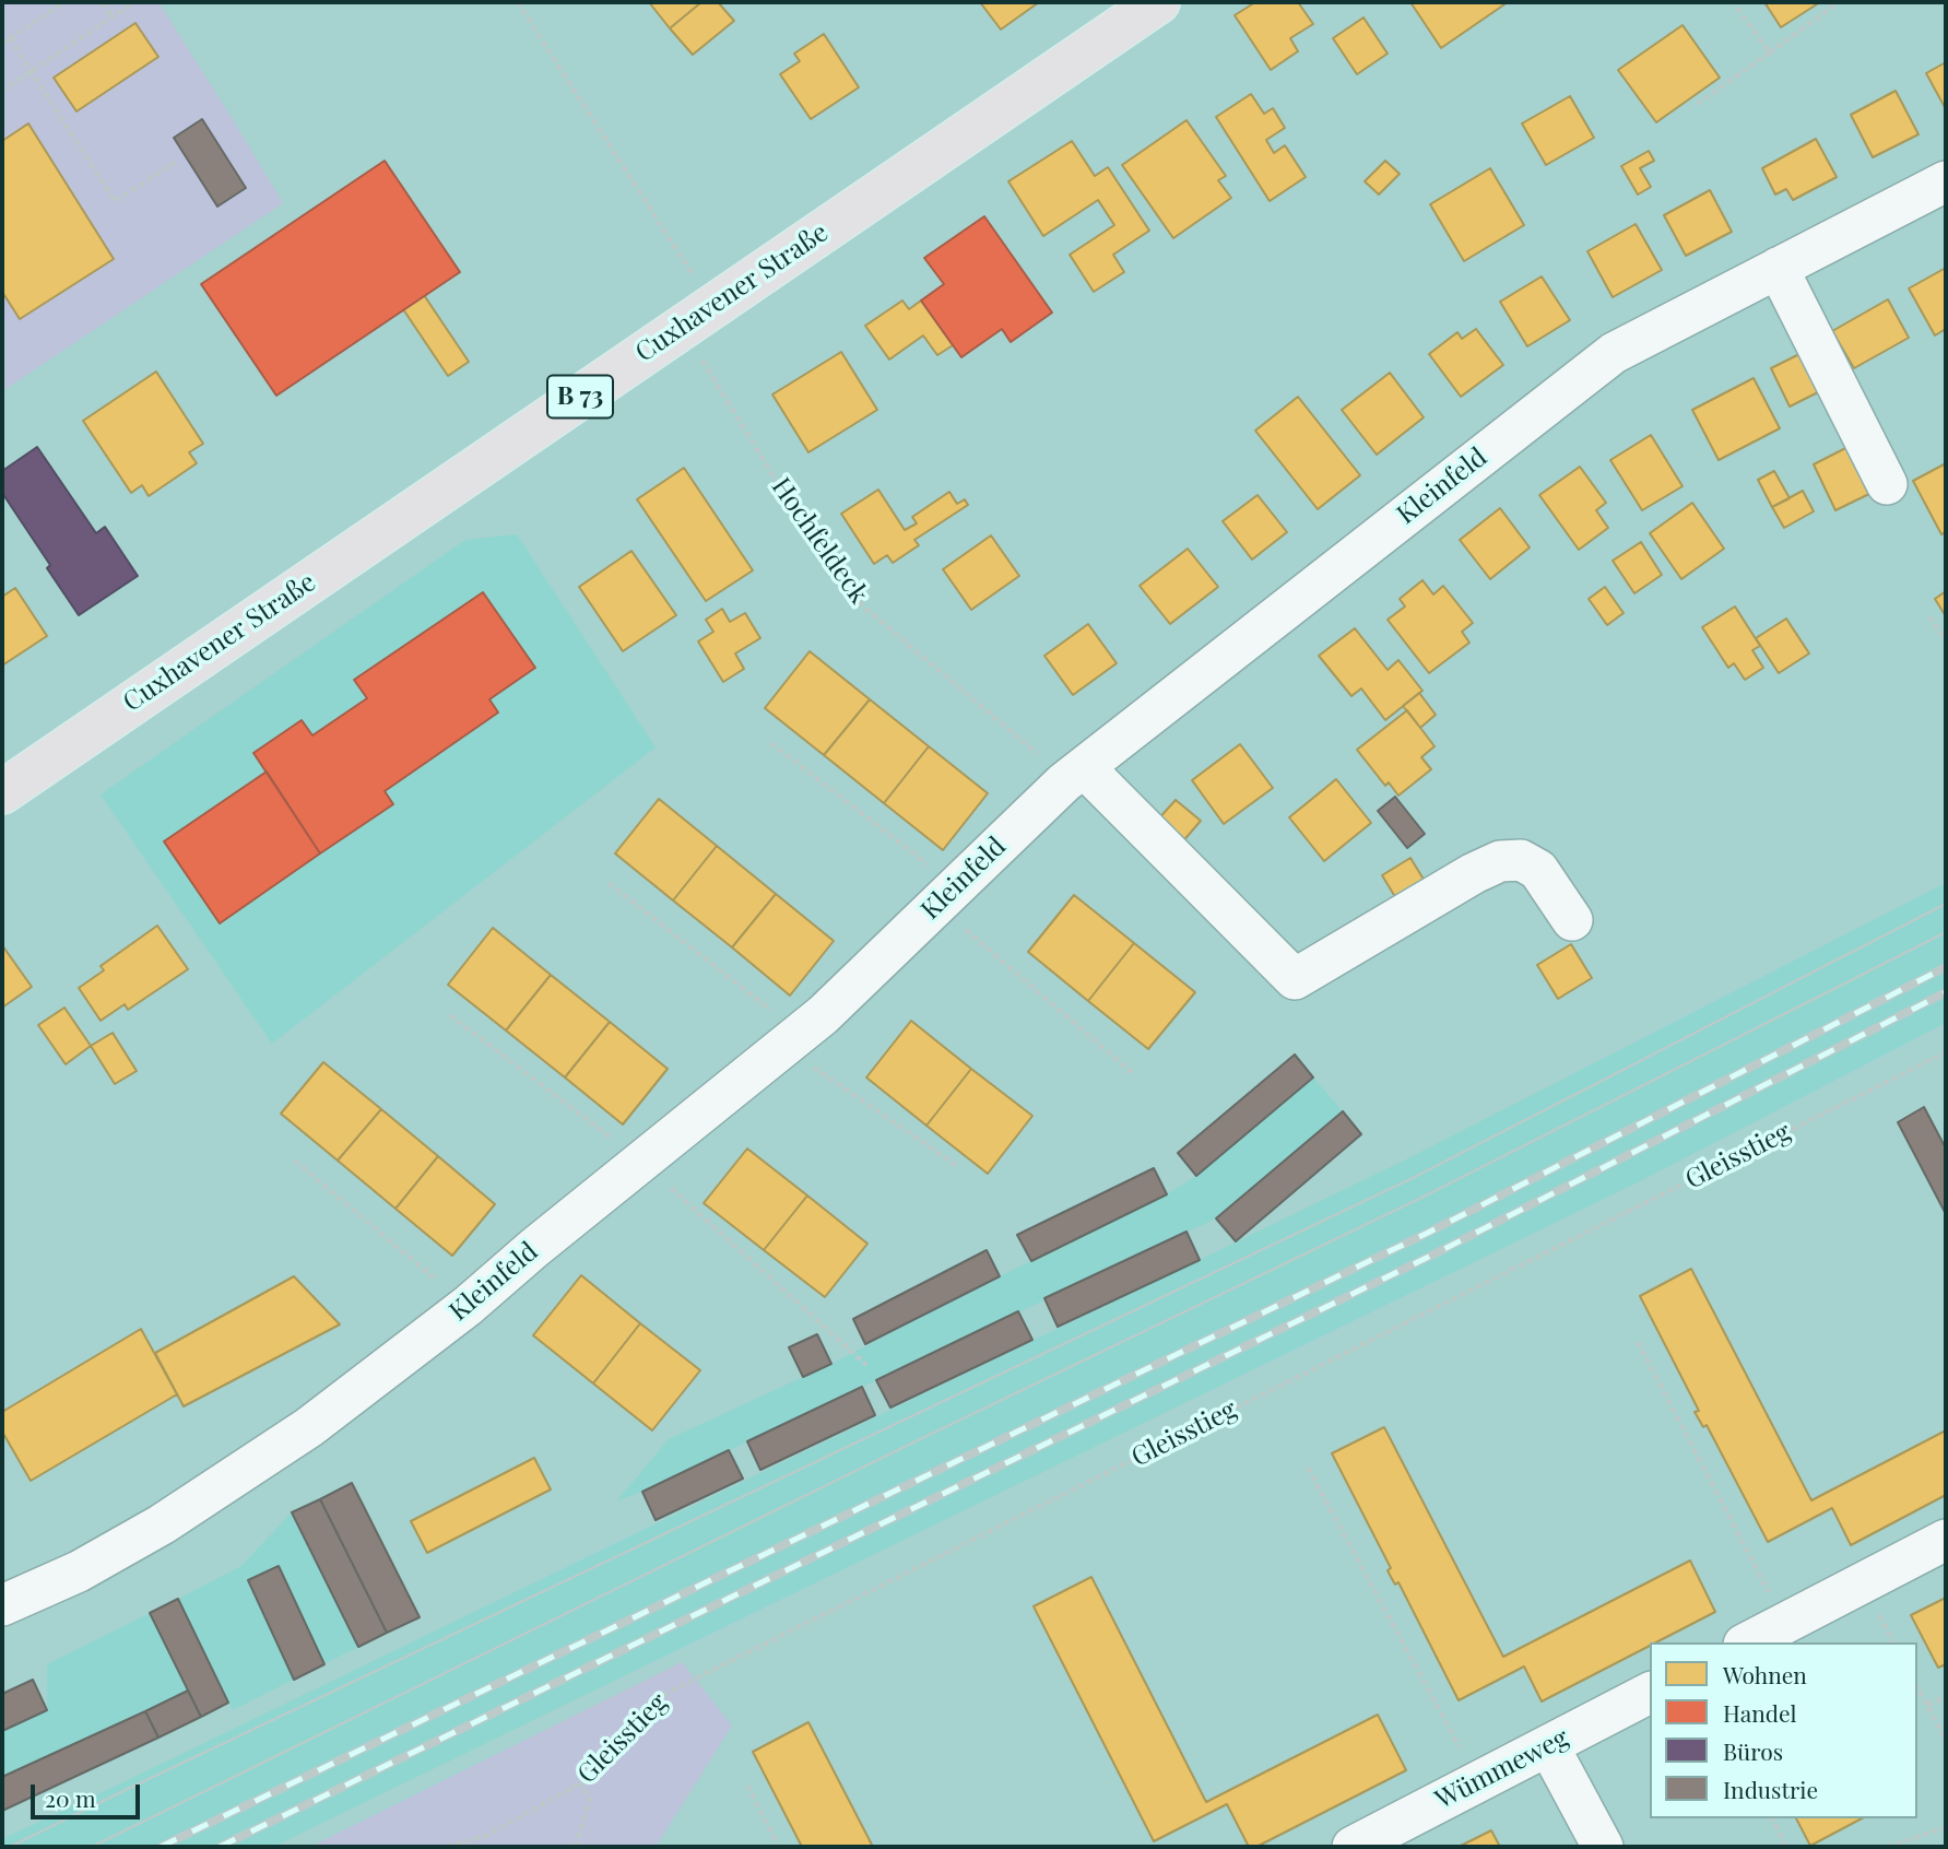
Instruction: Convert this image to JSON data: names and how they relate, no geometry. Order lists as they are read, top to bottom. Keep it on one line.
{"streets":{"main road":["Cuxhavener Straße","B 73"],"street":["Kleinfeld","Wümmeweg"],"path":["Hochfeldeck","Gleisstieg"]},"crossings":[["Cuxhavener Straße","Hochfeldeck"],["Kleinfeld","Hochfeldeck"]],"legend":["Wohnen","Handel","Büros","Industrie"],"scale_bar":"20 m"}
